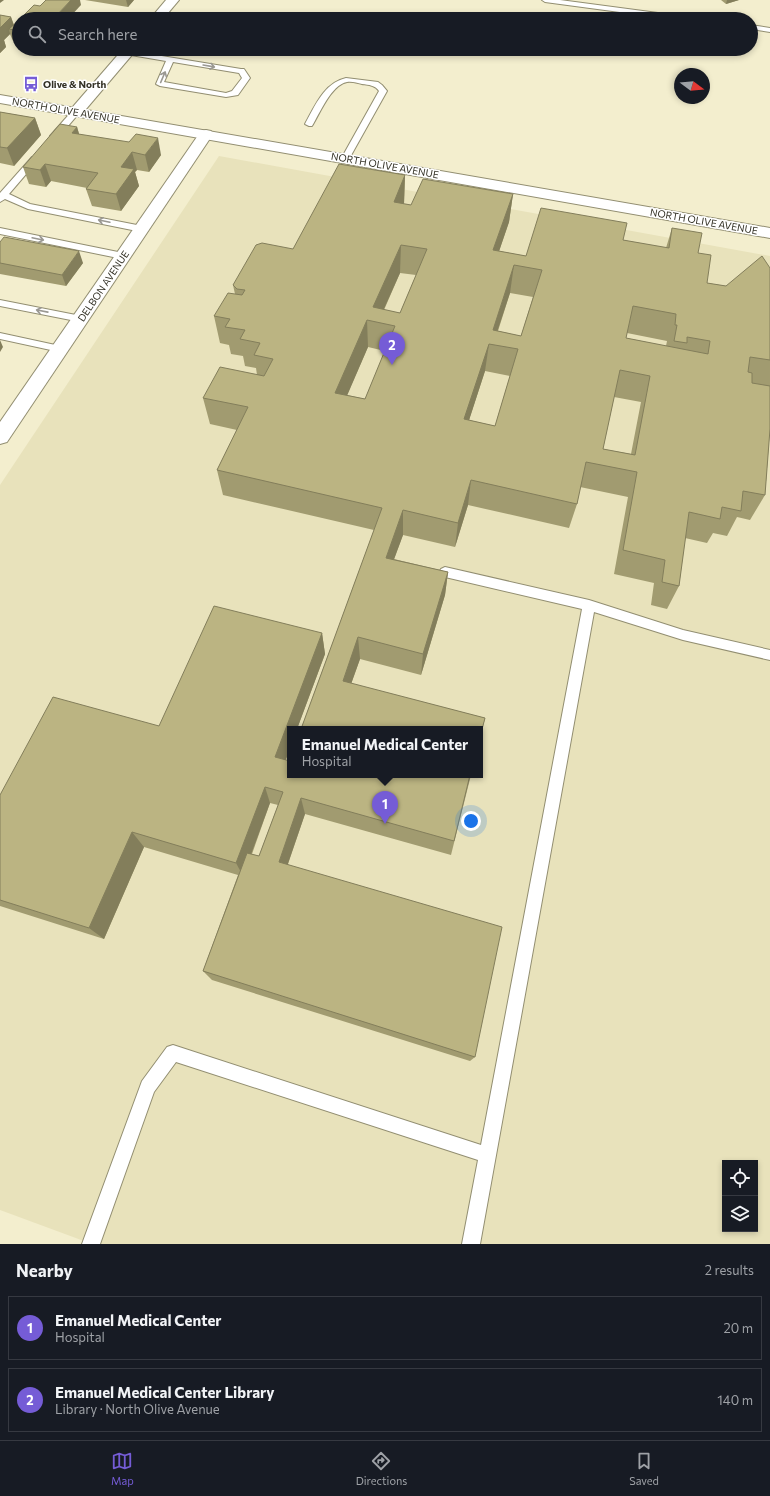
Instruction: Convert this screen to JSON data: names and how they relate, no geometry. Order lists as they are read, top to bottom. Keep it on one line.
{"streets":{"street":["NORTH OLIVE AVENUE","DELBON AVENUE"]},"crossings":[["NORTH OLIVE AVENUE","DELBON AVENUE"]],"places":{"bus stop":["Olive & North"]},"north":"right","page":{"search":"Search here","pins":["2","1"],"popup":["Emanuel Medical Center","Hospital"],"heading":["Nearby","2 results"],"list":[{"mark":"1","name":"Emanuel Medical Center","note":"Hospital","value":"20 m"},{"mark":"2","name":"Emanuel Medical Center Library","note":"Library · North Olive Avenue","value":"140 m"}],"nav":["Map","Directions","Saved"]}}
